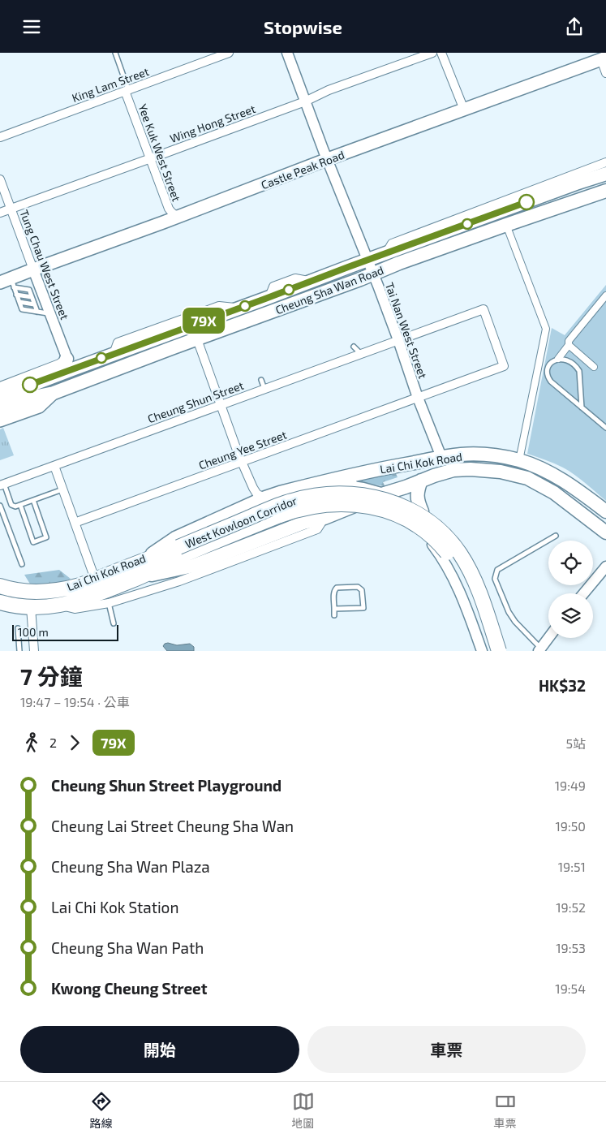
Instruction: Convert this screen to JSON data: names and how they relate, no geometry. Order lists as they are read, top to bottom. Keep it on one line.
{"streets":{"highway":["Lai Chi Kok Road","West Kowloon Corridor"],"main road":["Castle Peak Road","Cheung Sha Wan Road"],"street":["King Lam Street","Wing Hong Street","Yee Kuk West Street","Tung Chau West Street","Tai Nan West Street","Cheung Shun Street","Cheung Yee Street"]},"crossings":[["King Lam Street","Yee Kuk West Street"],["Wing Hong Street","Yee Kuk West Street"],["Wing Hong Street","Tung Chau West Street"],["Wing Hong Street","Tai Nan West Street"],["Yee Kuk West Street","Castle Peak Road"],["Castle Peak Road","Tung Chau West Street"],["Castle Peak Road","Tai Nan West Street"],["Cheung Sha Wan Road","Tai Nan West Street"],["Tai Nan West Street","Cheung Shun Street"],["Tai Nan West Street","Cheung Yee Street"],["Tai Nan West Street","Lai Chi Kok Road"],["Cheung Shun Street","Cheung Yee Street"],["Lai Chi Kok Road","West Kowloon Corridor"]],"lines":["bus line 79X"],"scale_bar":"100 m","page":{"header":"Stopwise","on_map":"79X","scale":"100 m","heading":["7 分鐘","19:47 – 19:54 · 公車","HK$32"],"legs":["2","79X","5站"],"list":[{"name":"Cheung Shun Street Playground","value":"19:49"},{"name":"Cheung Lai Street Cheung Sha Wan","value":"19:50"},{"name":"Cheung Sha Wan Plaza","value":"19:51"},{"name":"Lai Chi Kok Station","value":"19:52"},{"name":"Cheung Sha Wan Path","value":"19:53"},{"name":"Kwong Cheung Street","value":"19:54"}],"buttons":["開始","車票"],"tabs":["路線","地圖","車票"]}}
